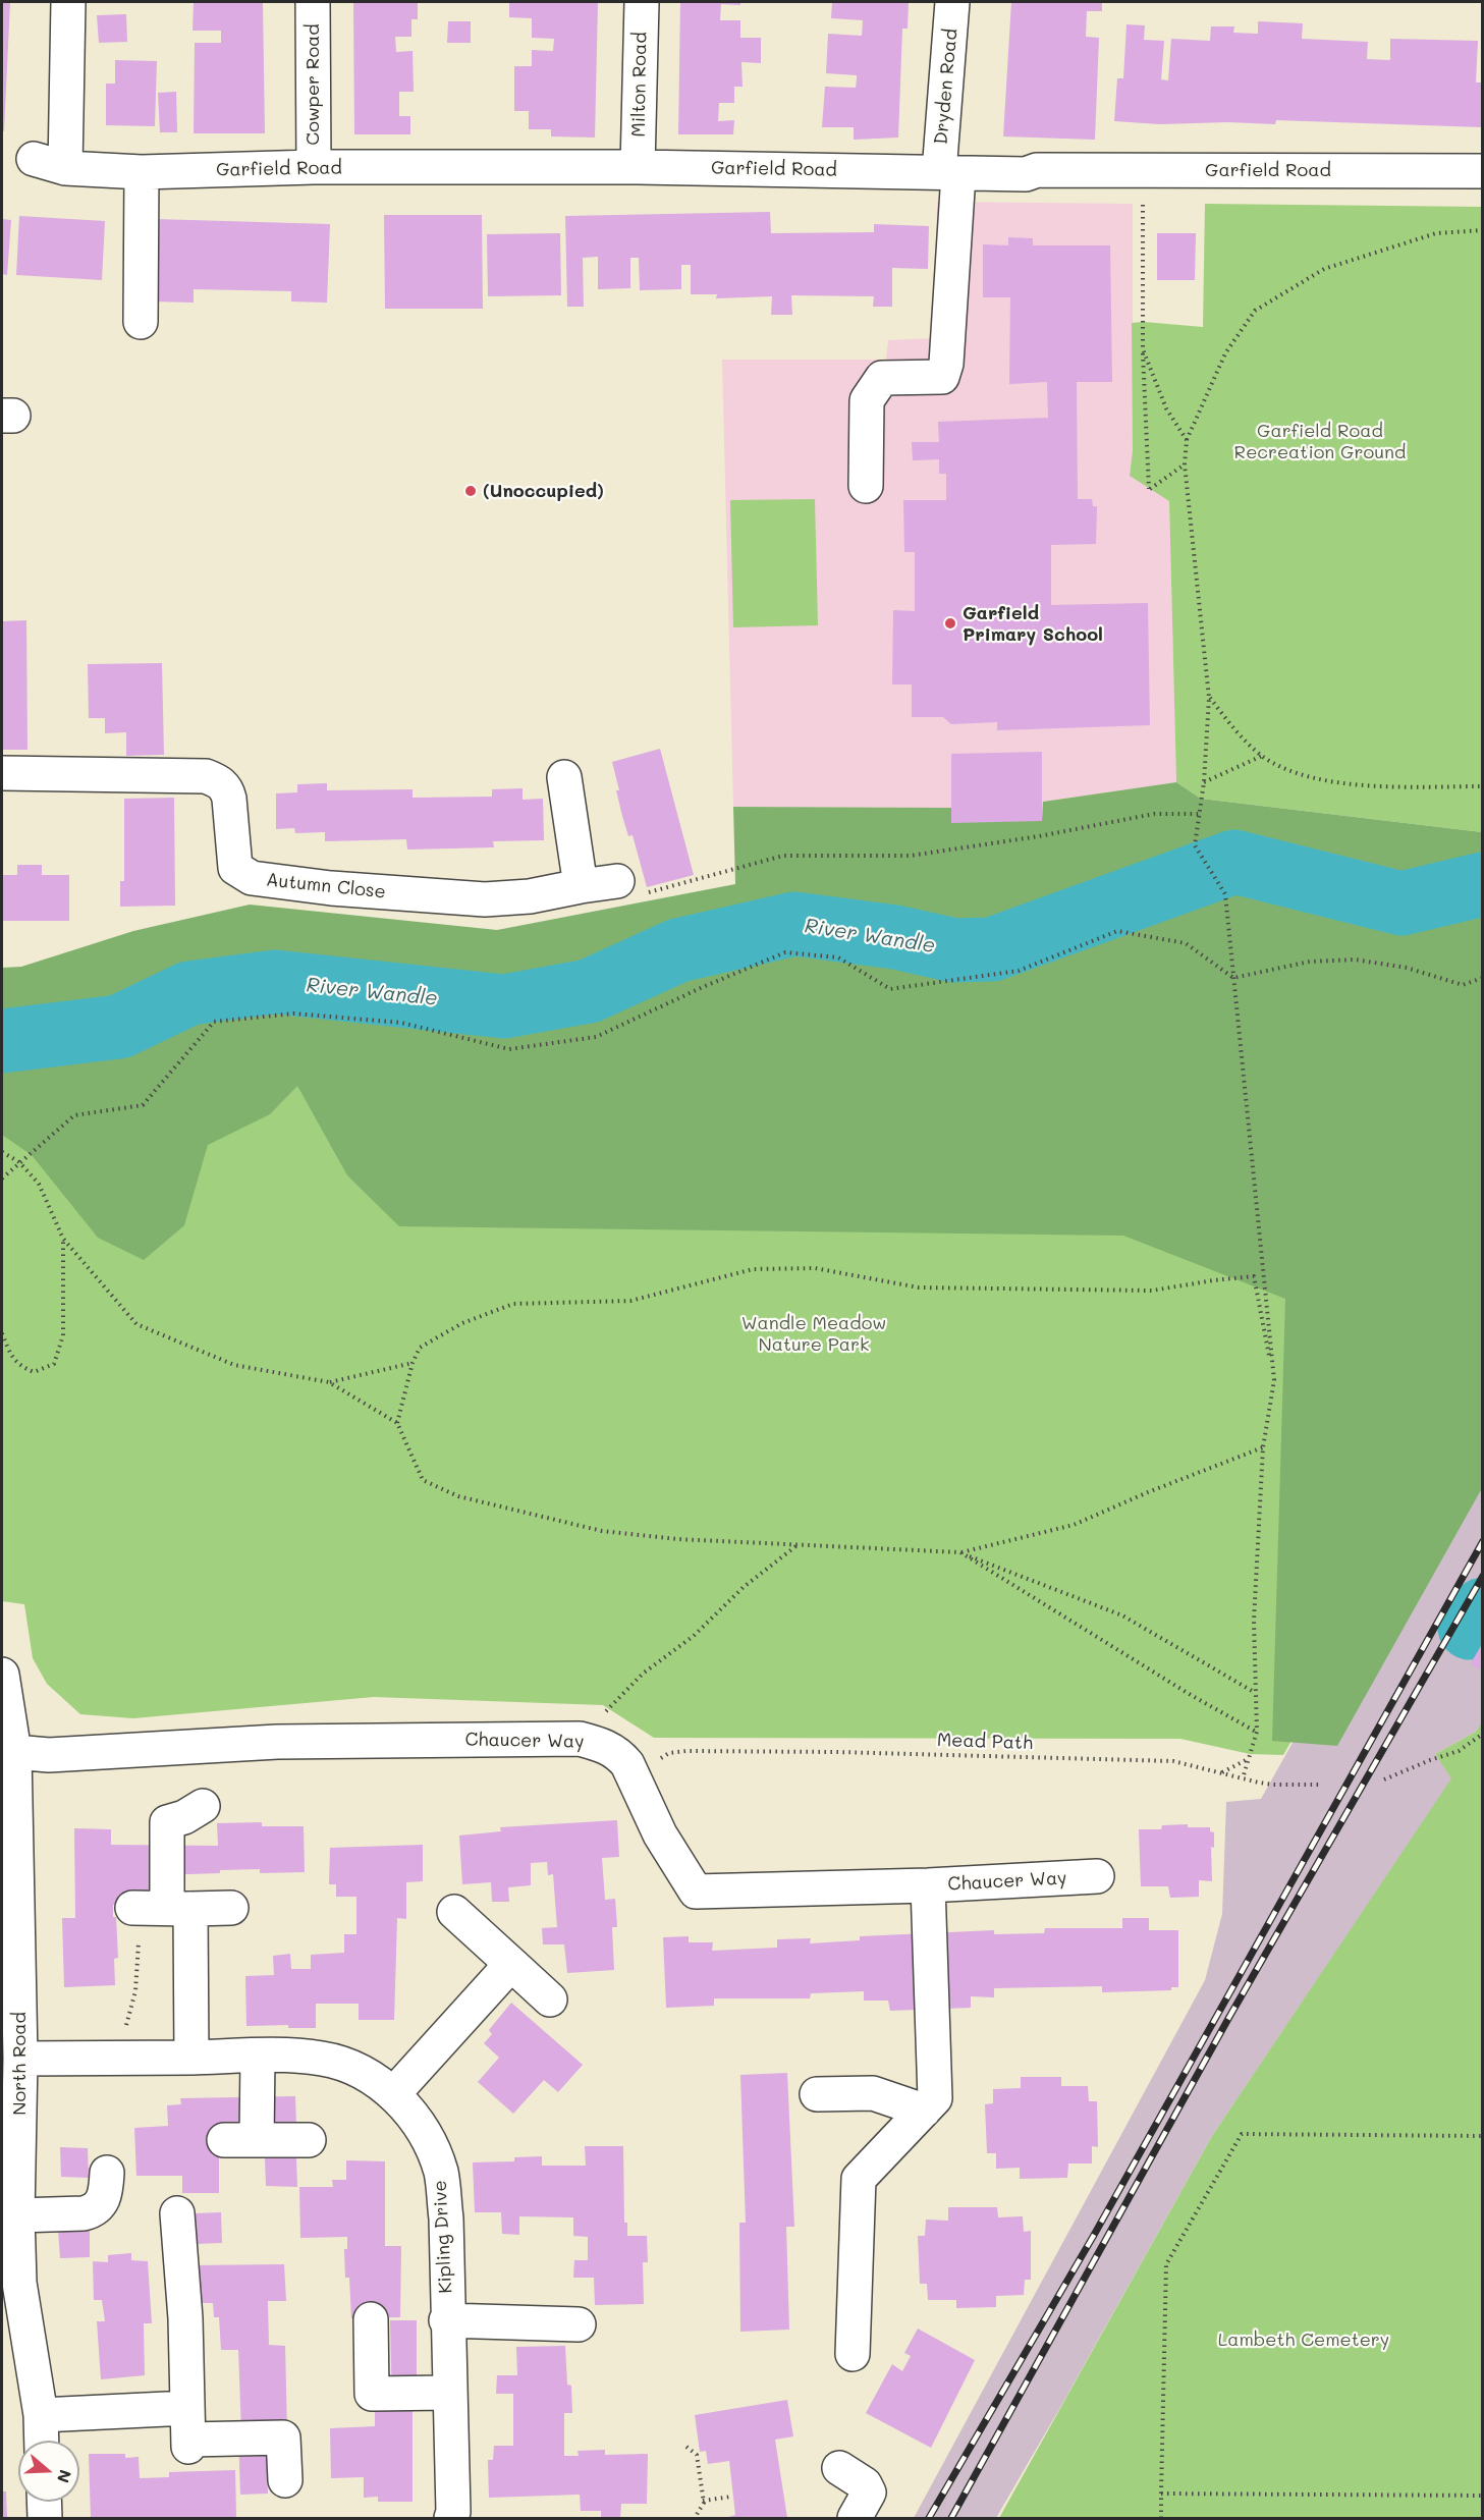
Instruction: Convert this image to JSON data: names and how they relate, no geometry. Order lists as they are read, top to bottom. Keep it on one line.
{"streets":{"street":["Cowper Road","Milton Road","Dryden Road","Garfield Road","Autumn Close","Chaucer Way","North Road","Kipling Drive"],"path":["Mead Path"]},"crossings":[["Cowper Road","Garfield Road"],["Milton Road","Garfield Road"],["Dryden Road","Garfield Road"],["Chaucer Way","North Road"],["North Road","Kipling Drive"]],"water":["River Wandle"],"parks":["Garfield Road Recreation Ground","Wandle Meadow Nature Park","Lambeth Cemetery"],"places":["(Unoccupied)","Garfield Primary School"],"north":"right"}
